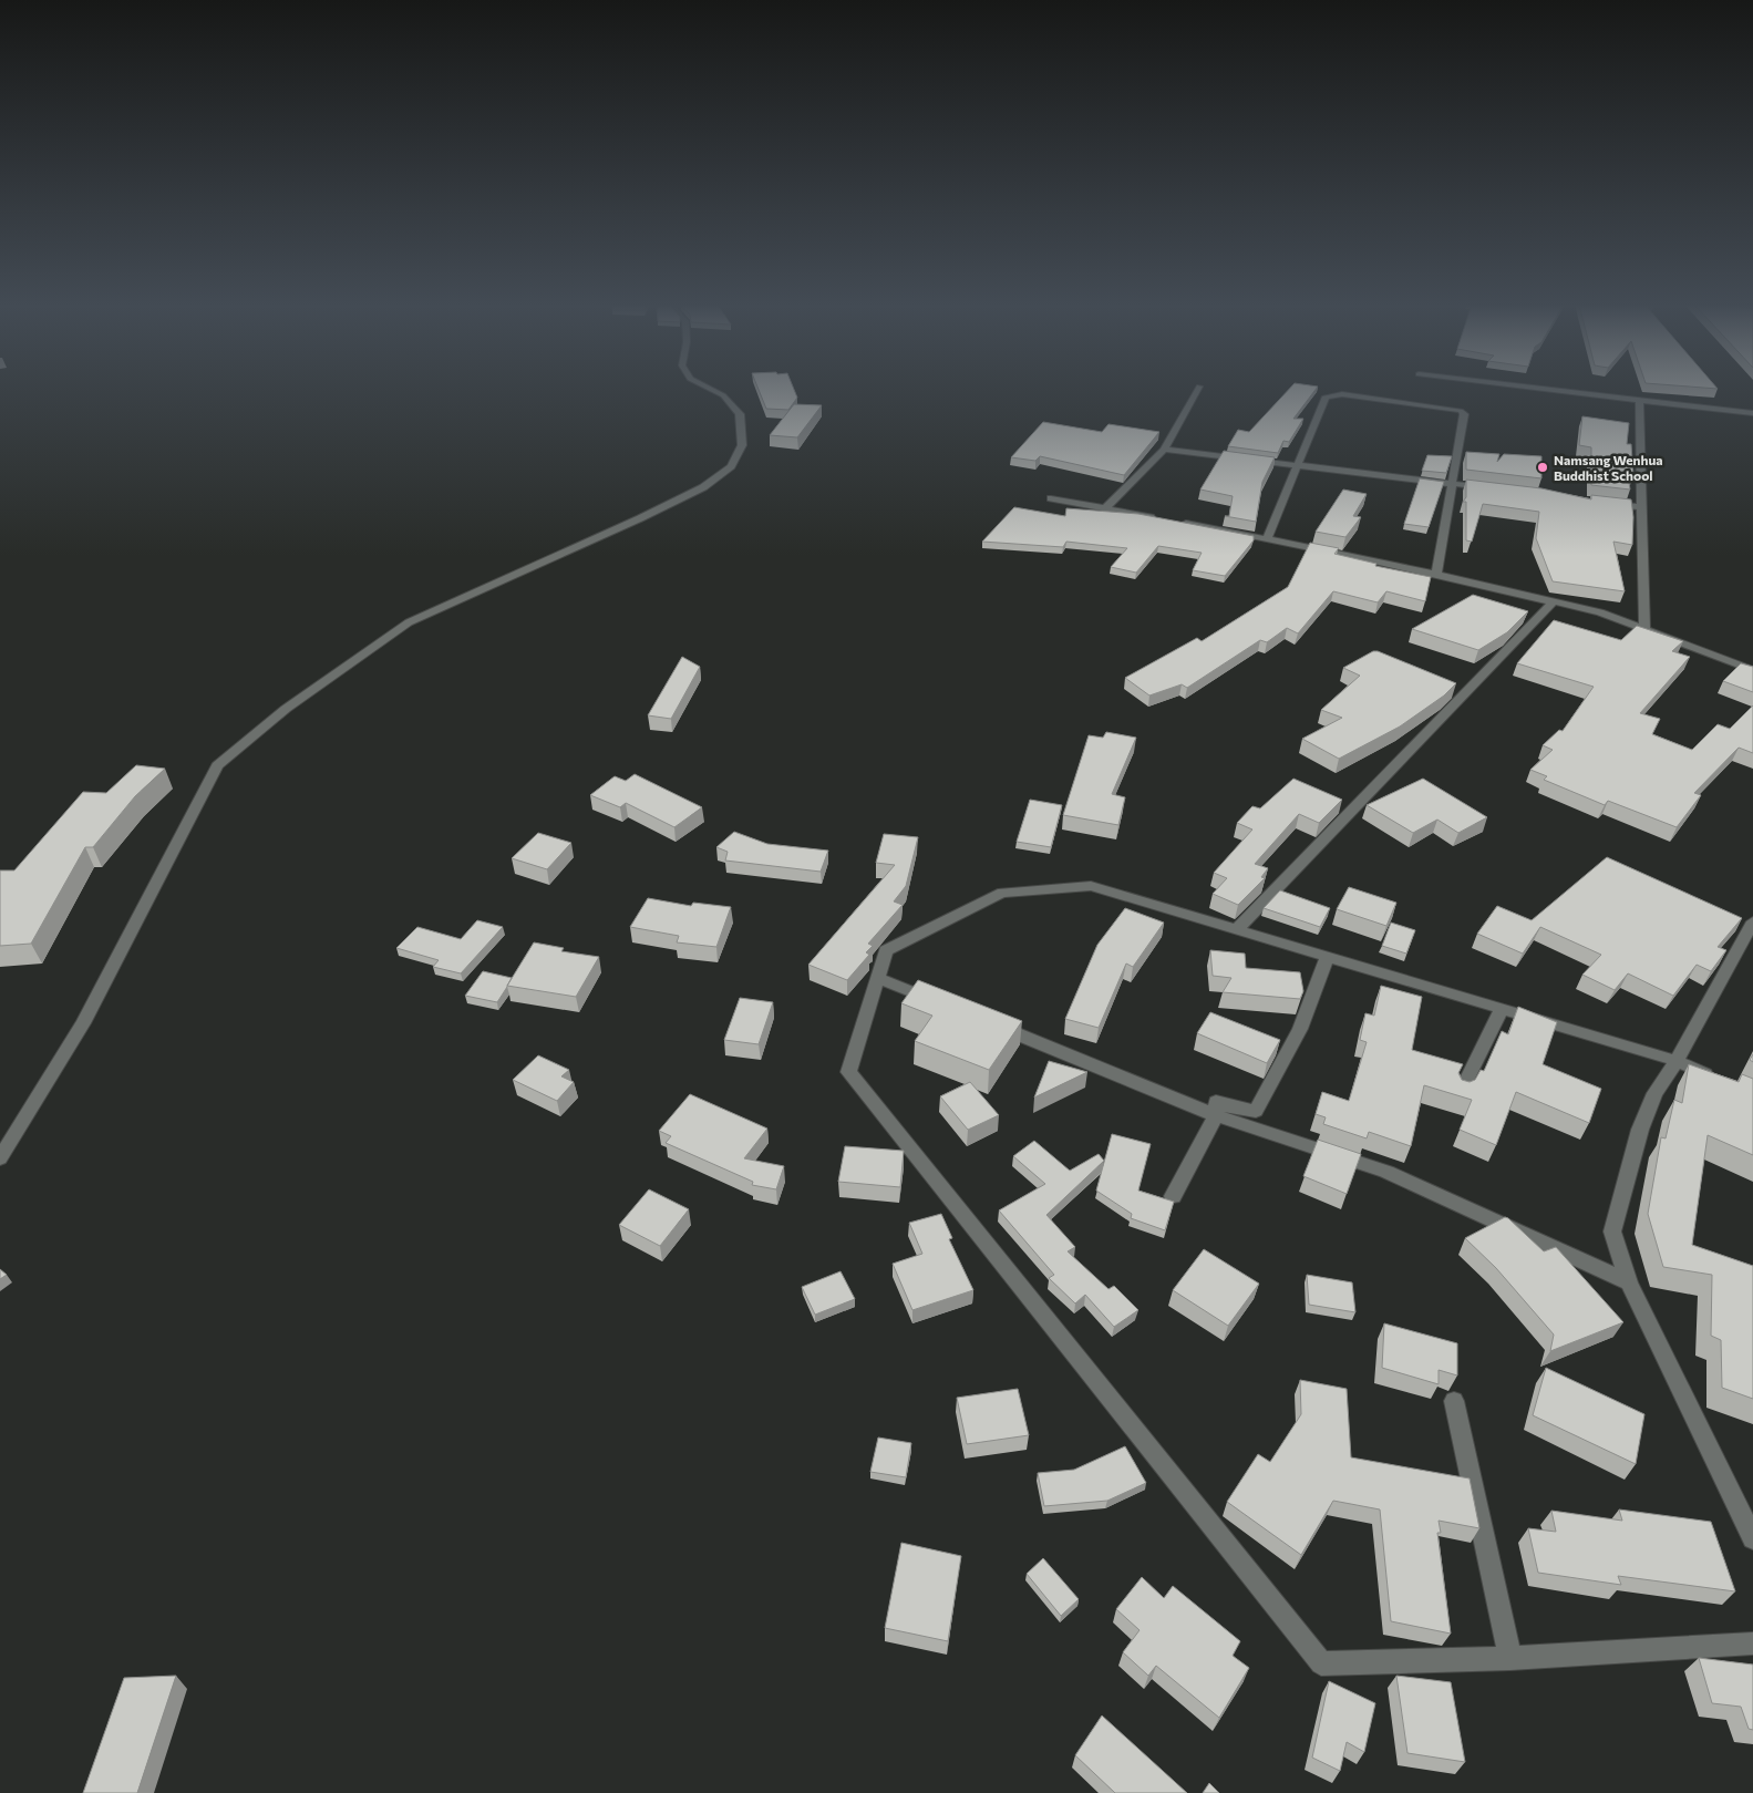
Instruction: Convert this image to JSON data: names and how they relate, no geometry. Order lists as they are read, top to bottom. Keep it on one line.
{"places":["Namsang Wenhua Buddhist School"]}
